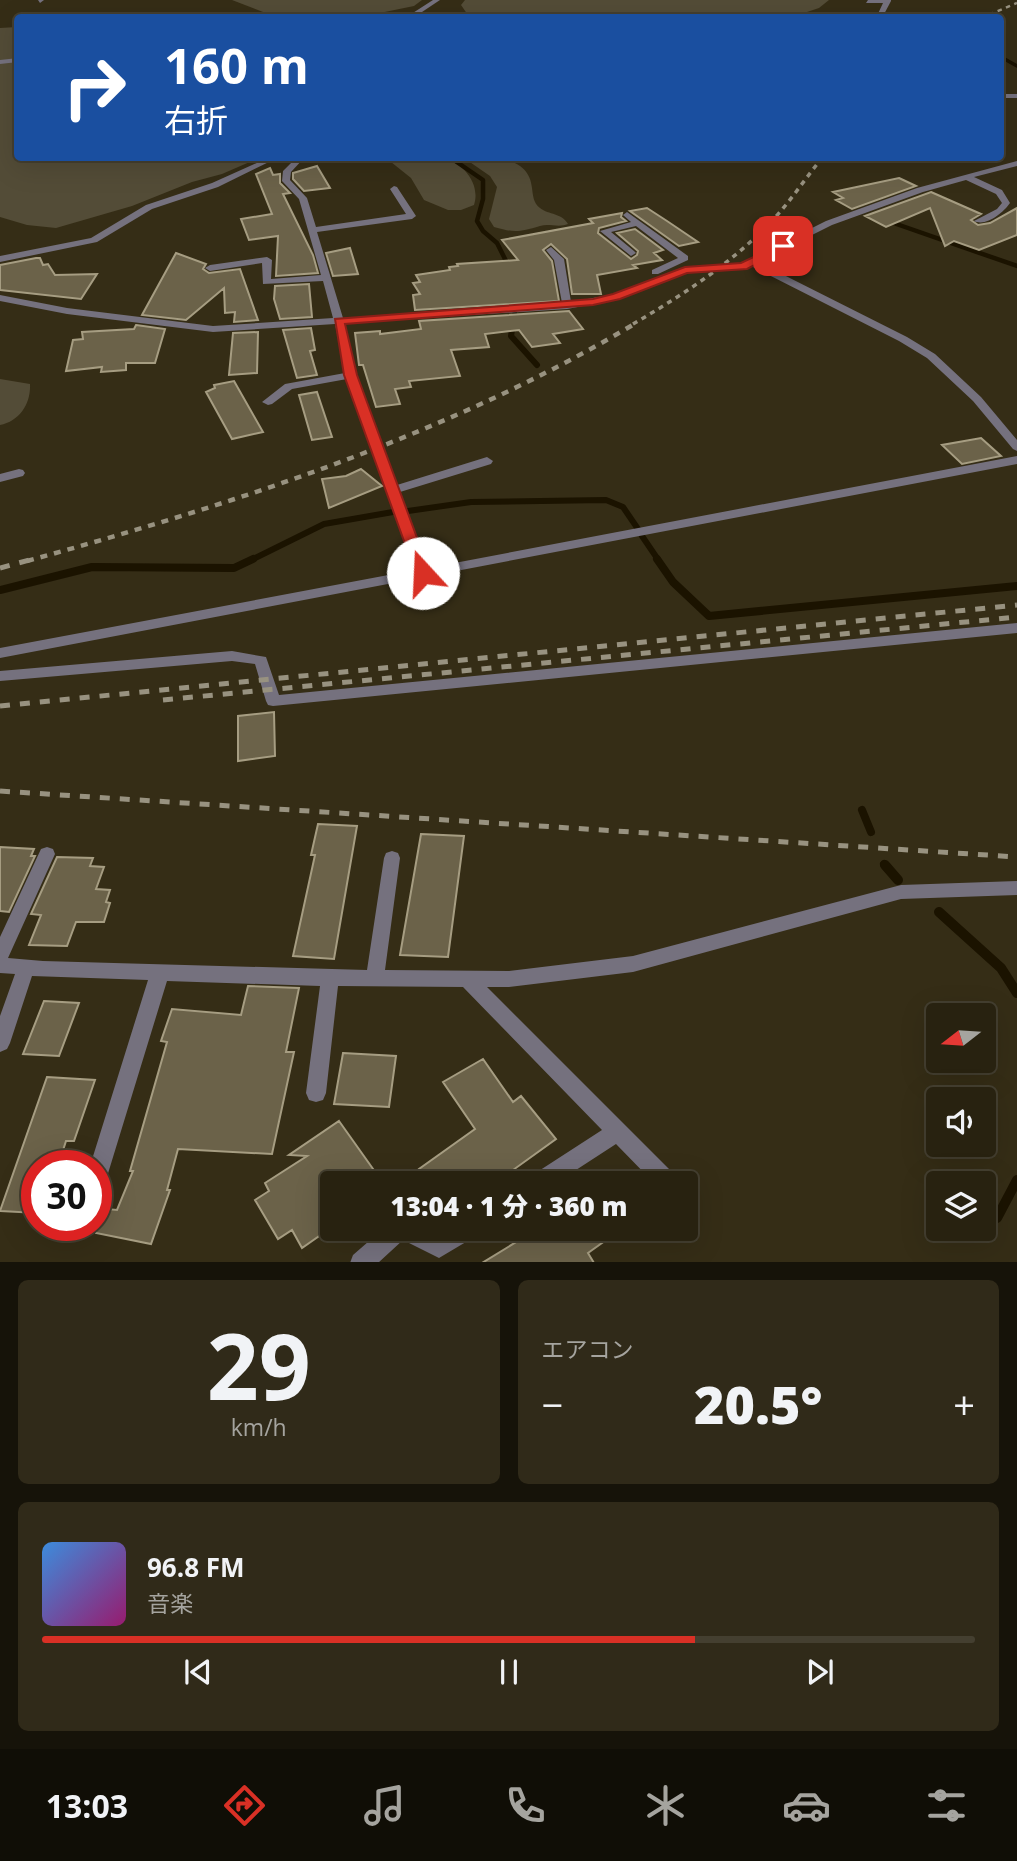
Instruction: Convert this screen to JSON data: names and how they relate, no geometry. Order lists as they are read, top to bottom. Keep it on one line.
{"north":"left","page":{"turn":["160 m","右折"],"limit":"30","trip":"13:04 · 1 分 · 360 m","tile":[["29","km/h"],"エアコン"],"heat":["−","20.5°","+"],"song":["96.8 FM","音楽"],"tabs":"13:03"}}
